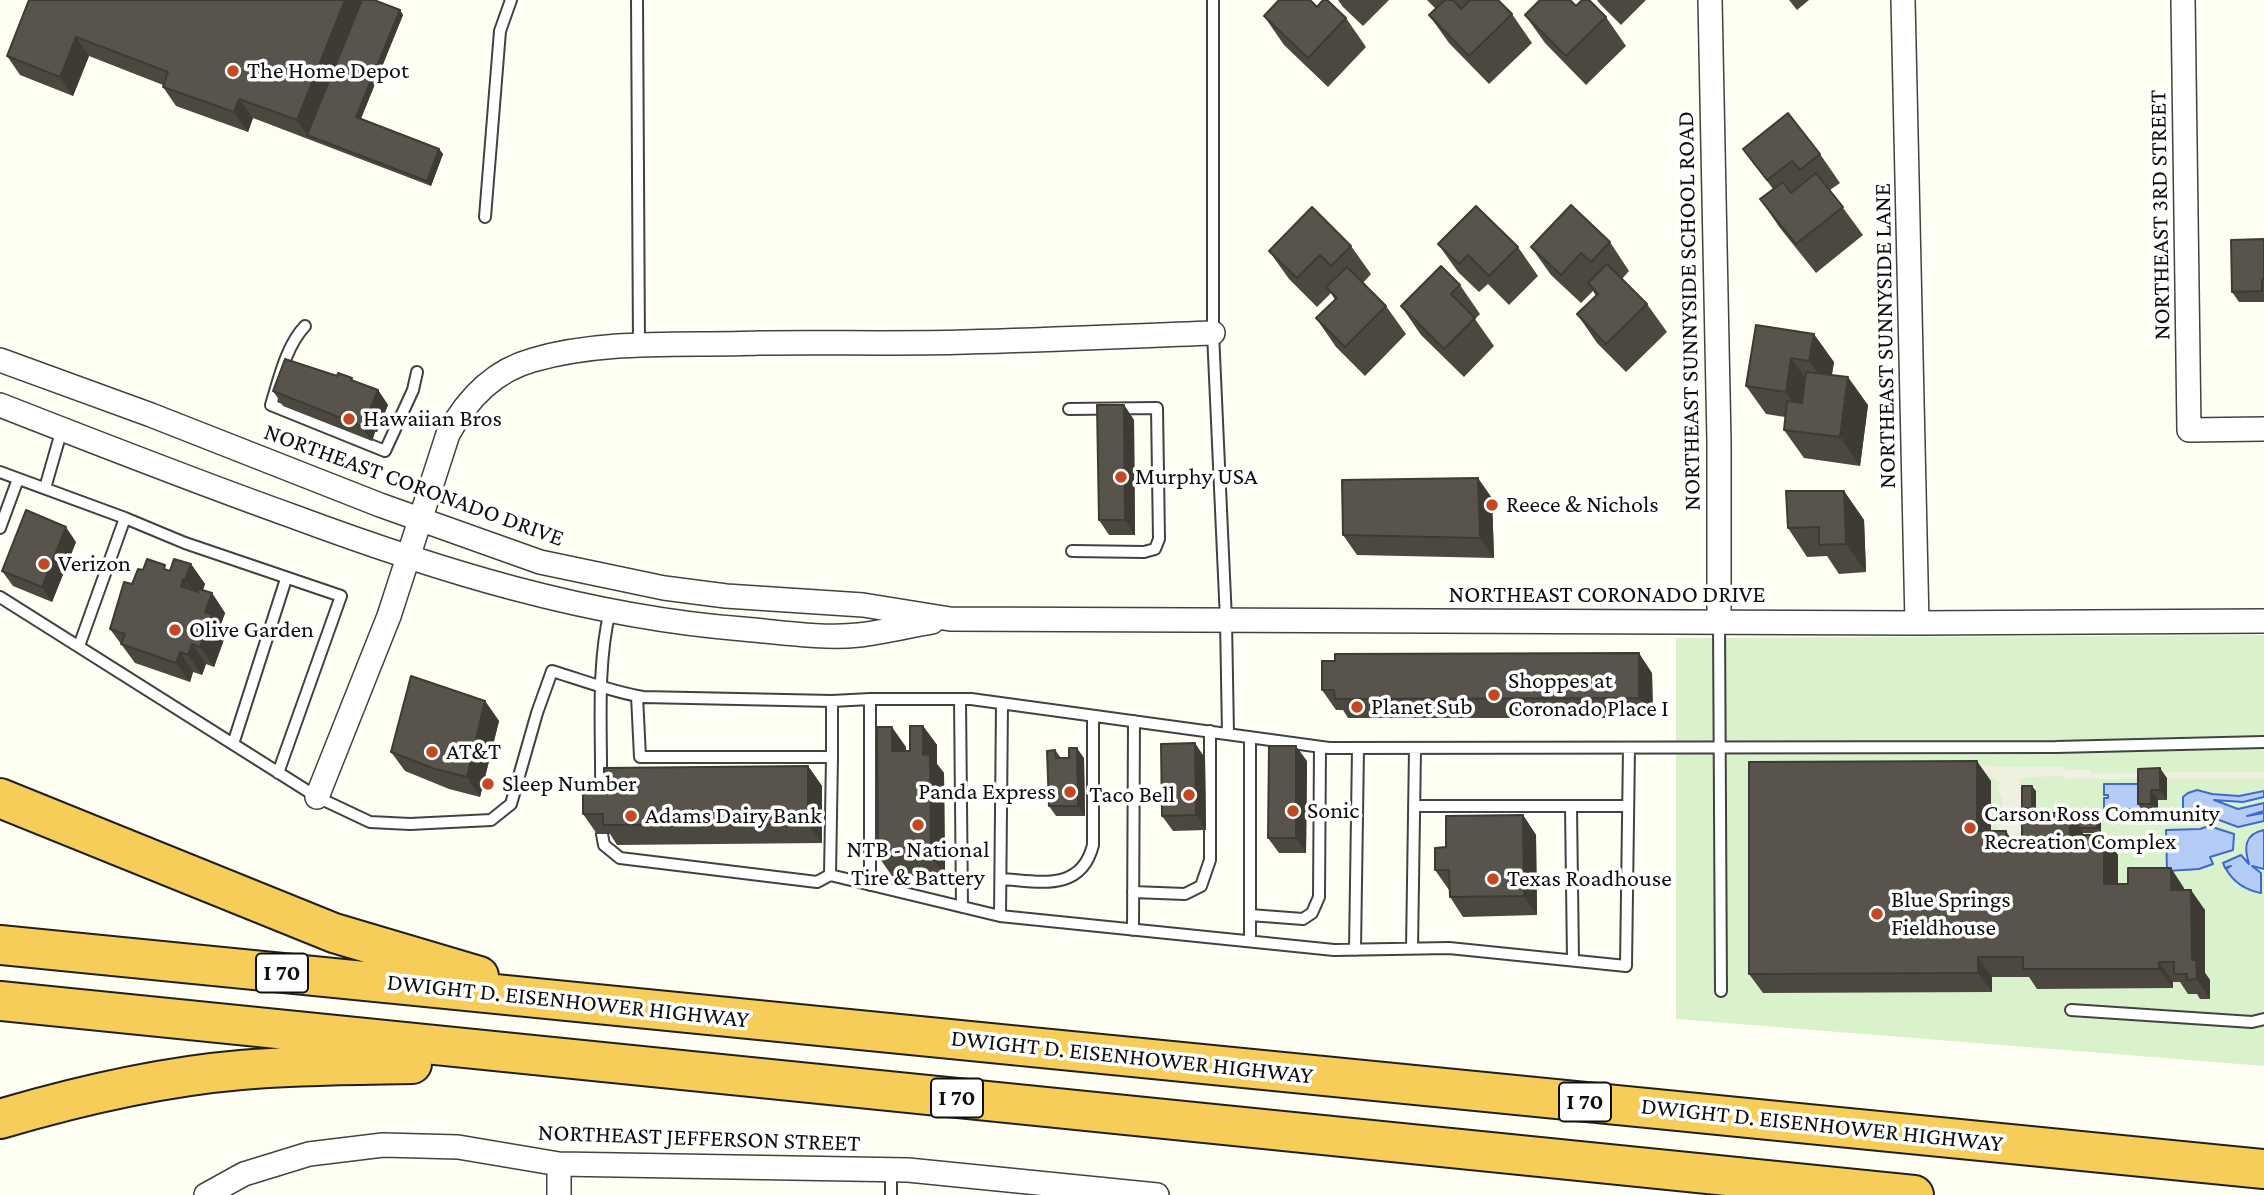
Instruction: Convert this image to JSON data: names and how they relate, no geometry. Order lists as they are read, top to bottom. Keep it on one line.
{"streets":{"highway":["I 70","DWIGHT D. EISENHOWER HIGHWAY"],"street":["NORTHEAST 3RD STREET","NORTHEAST SUNNYSIDE SCHOOL ROAD","NORTHEAST SUNNYSIDE LANE","NORTHEAST CORONADO DRIVE","NORTHEAST JEFFERSON STREET"]},"crossings":[["NORTHEAST SUNNYSIDE SCHOOL ROAD","NORTHEAST CORONADO DRIVE"],["NORTHEAST SUNNYSIDE LANE","NORTHEAST CORONADO DRIVE"]],"places":["The Home Depot","Hawaiian Bros","Murphy USA","Reece & Nichols","Verizon","Olive Garden","Shoppes at Coronado Place I","Planet Sub","AT&T","Sleep Number","Panda Express","Taco Bell","Sonic","Adams Dairy Bank","NTB - National Tire & Battery","Carson Ross Community Recreation Complex","Texas Roadhouse","Blue Springs Fieldhouse"]}
